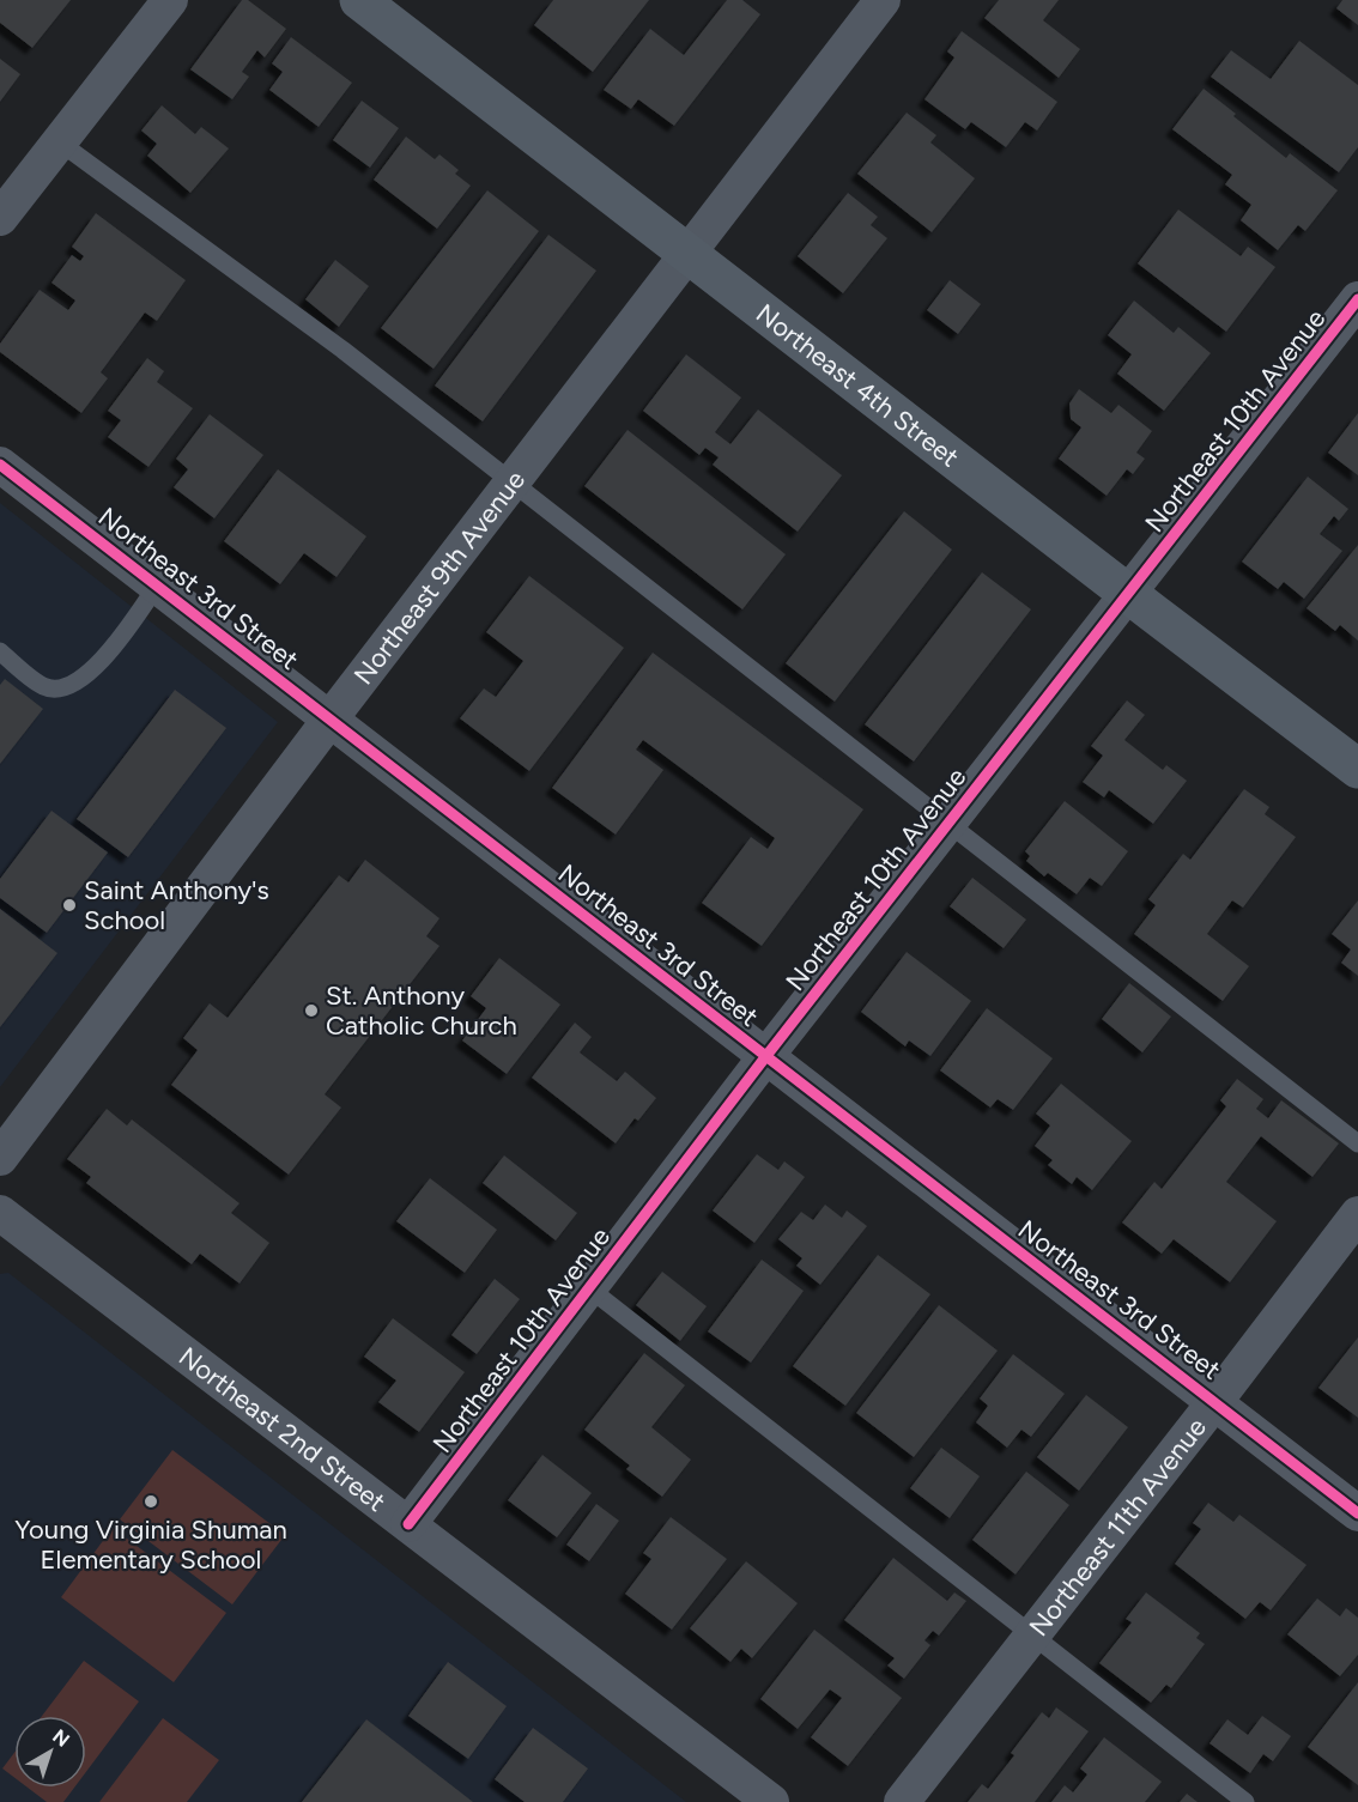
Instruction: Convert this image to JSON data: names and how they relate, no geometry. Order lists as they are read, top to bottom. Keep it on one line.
{"streets":{"street":["Northeast 4th Street","Northeast 10th Avenue","Northeast 9th Avenue","Northeast 3rd Street","Northeast 2nd Street","Northeast 11th Avenue"]},"crossings":[["Northeast 4th Street","Northeast 10th Avenue"],["Northeast 4th Street","Northeast 9th Avenue"],["Northeast 10th Avenue","Northeast 3rd Street"],["Northeast 10th Avenue","Northeast 2nd Street"],["Northeast 9th Avenue","Northeast 3rd Street"],["Northeast 3rd Street","Northeast 11th Avenue"]],"places":["Saint Anthony's School","St. Anthony Catholic Church","Young Virginia Shuman Elementary School"],"north":"top right"}
